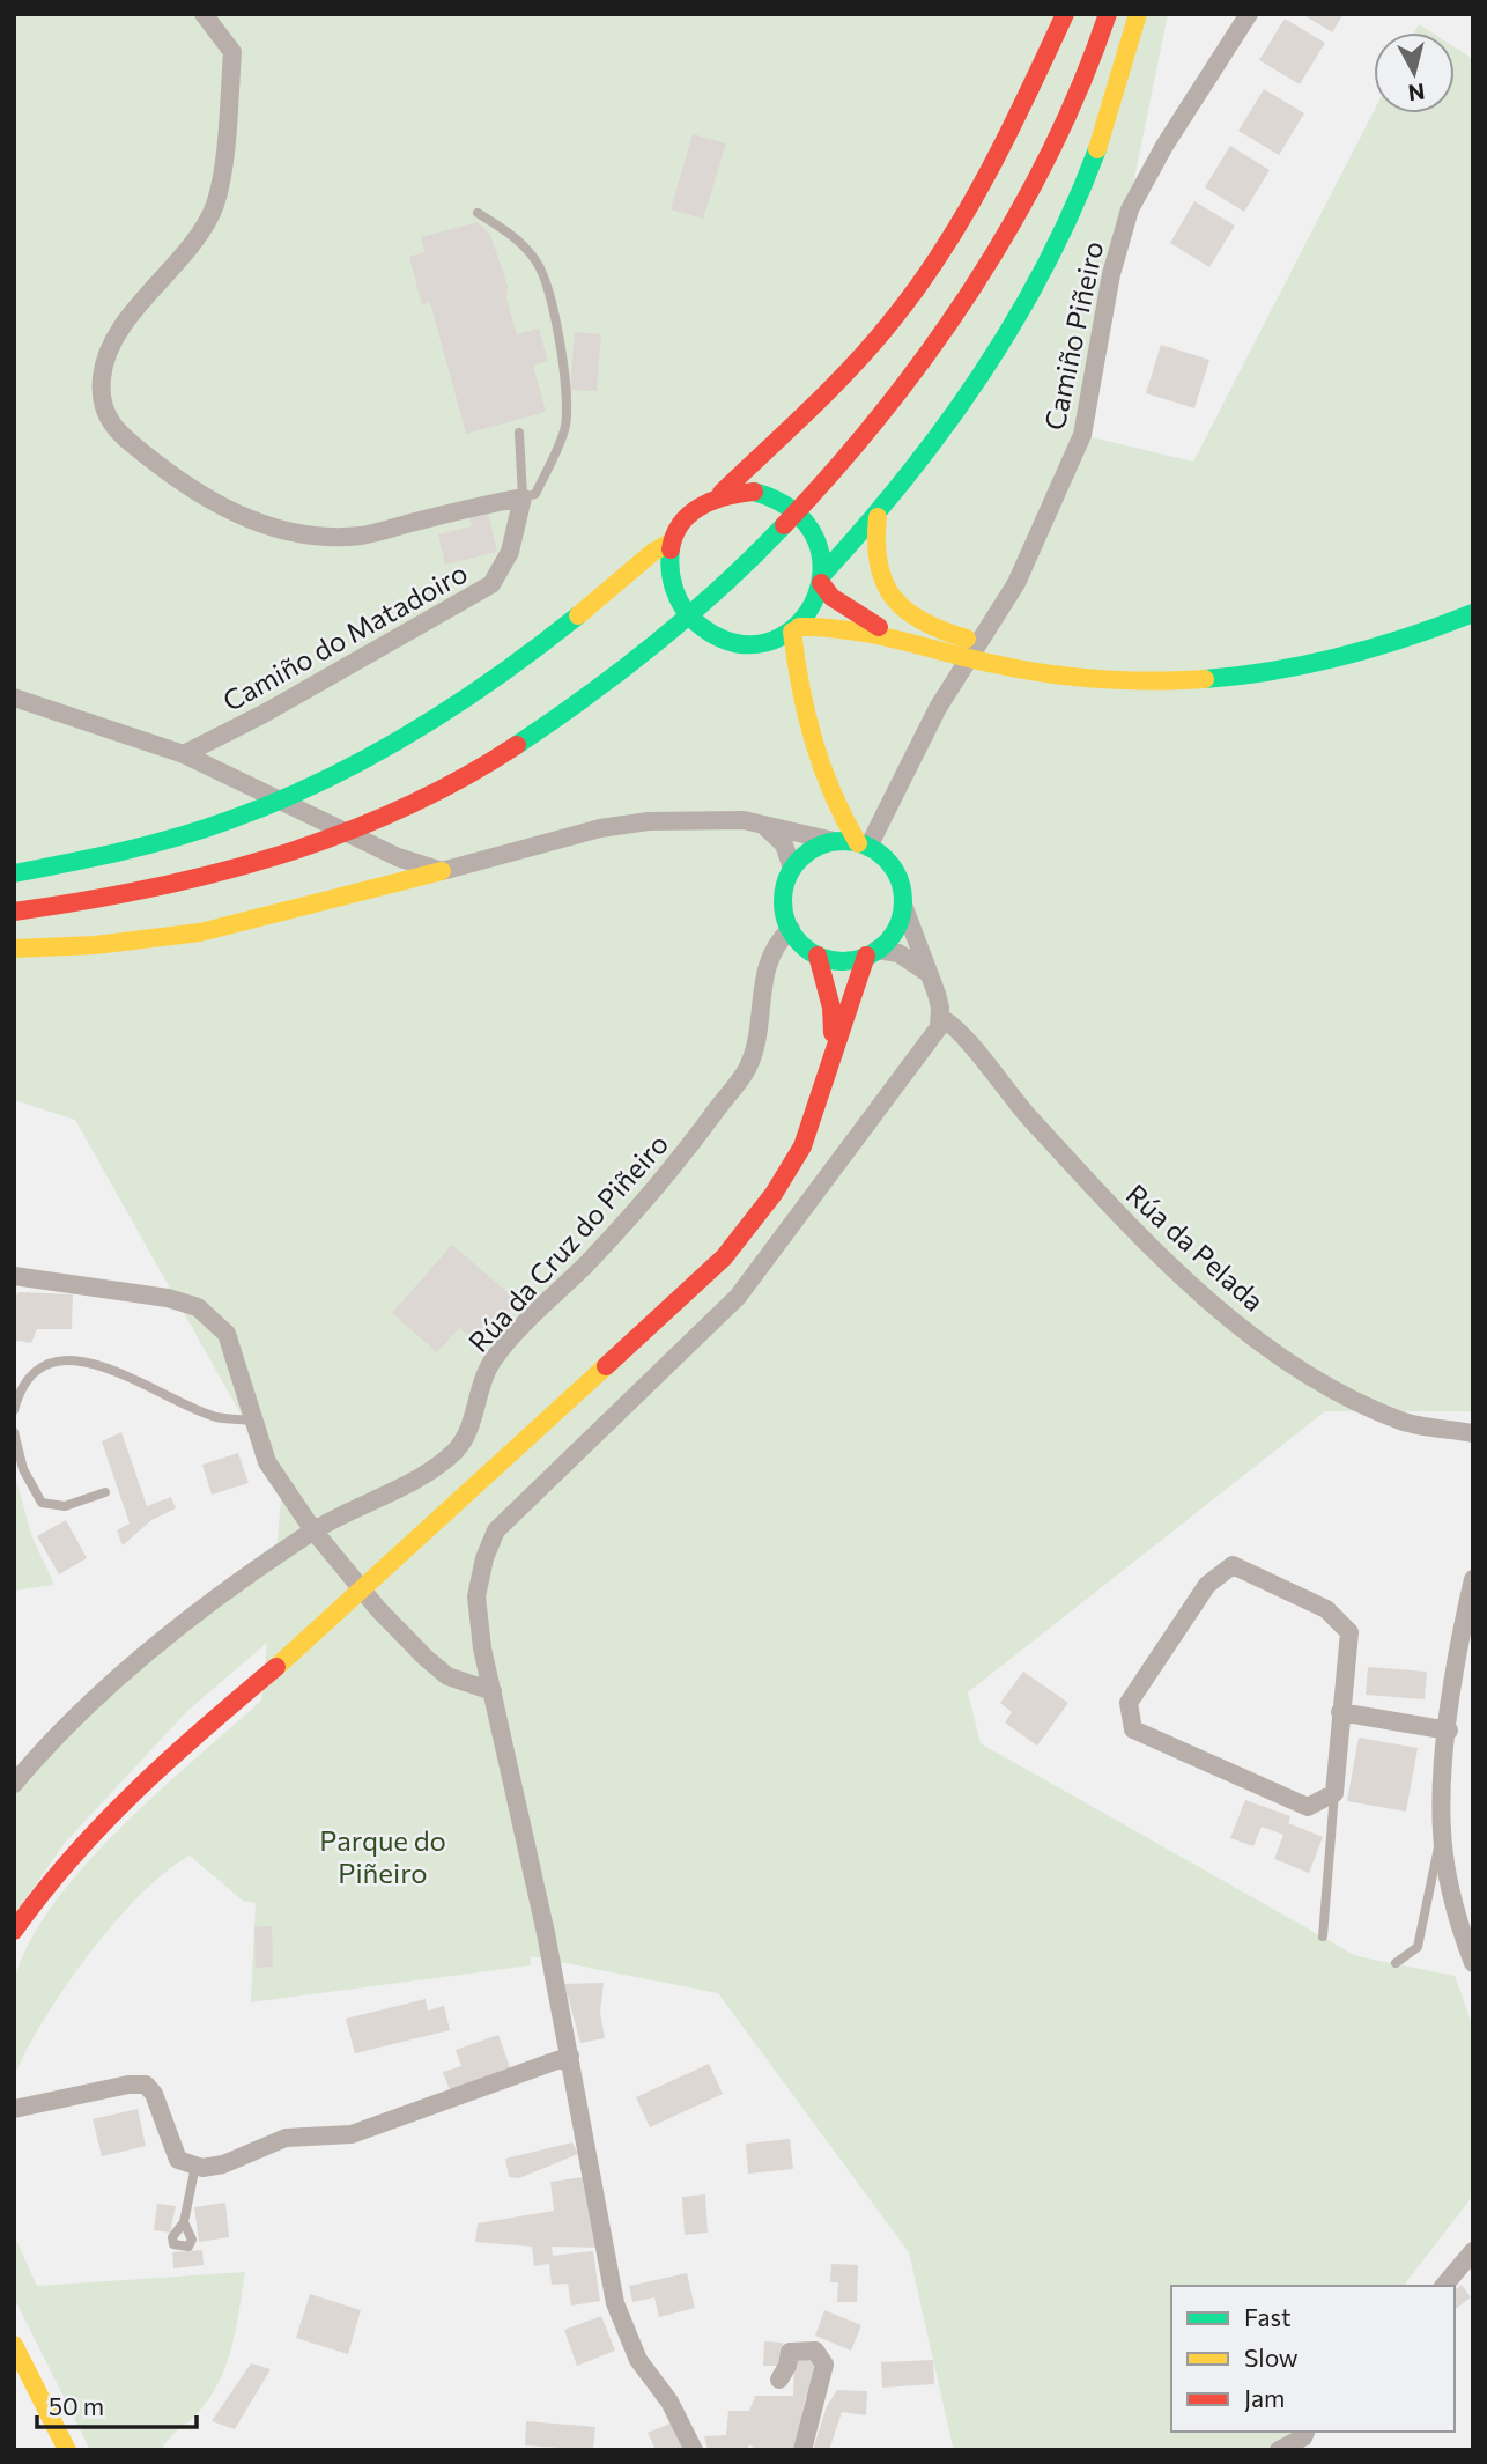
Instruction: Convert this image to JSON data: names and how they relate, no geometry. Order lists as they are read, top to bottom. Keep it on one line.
{"streets":{"street":["Camiño Piñeiro","Camiño do Matadoiro","Rúa da Cruz do Piñeiro","Rúa da Pelada"]},"crossings":[["Camiño Piñeiro","Rúa da Cruz do Piñeiro"]],"parks":["Parque do Piñeiro"],"legend":["Fast","Slow","Jam"],"scale_bar":"50 m","north":"bottom"}
